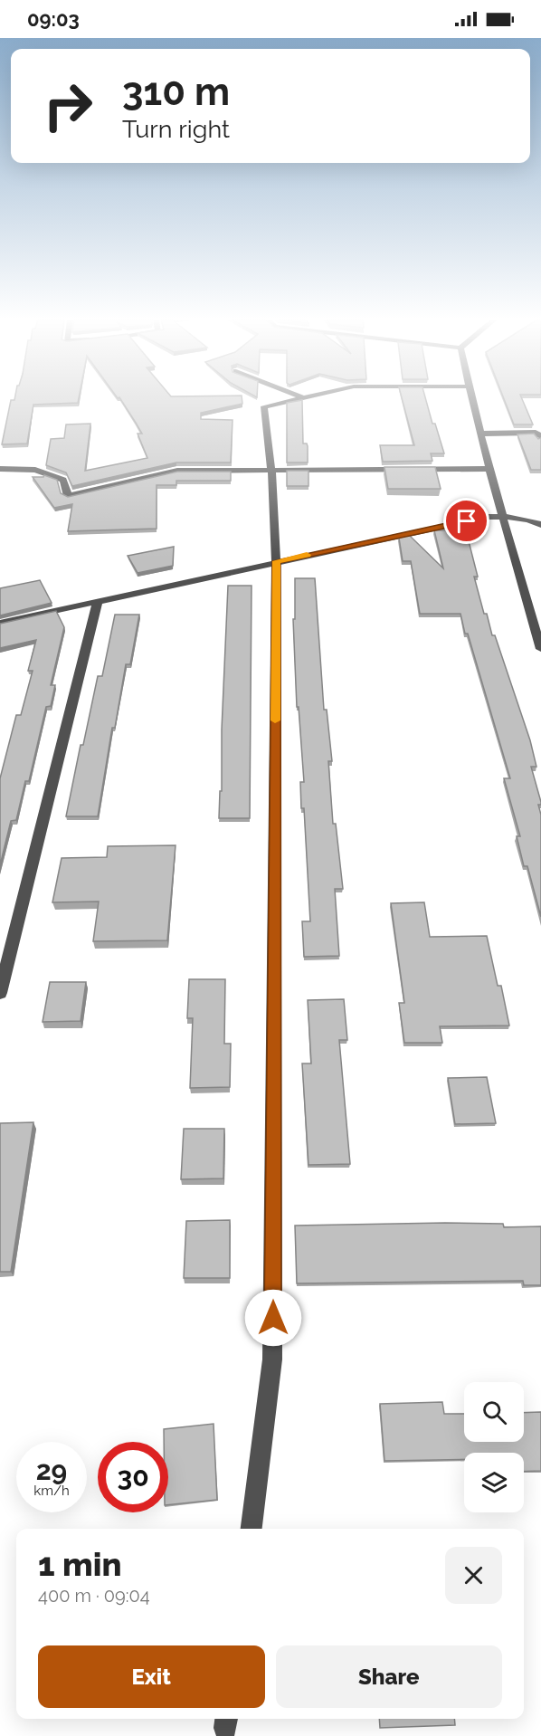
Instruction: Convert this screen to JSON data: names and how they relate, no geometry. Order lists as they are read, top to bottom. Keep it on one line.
{"page":{"status":"09:03","turn":["310 m","Turn right"],"speed":"29 km/h","limit":"30","heading":["1 min","400 m · 09:04"],"buttons":["Exit","Share"]}}
